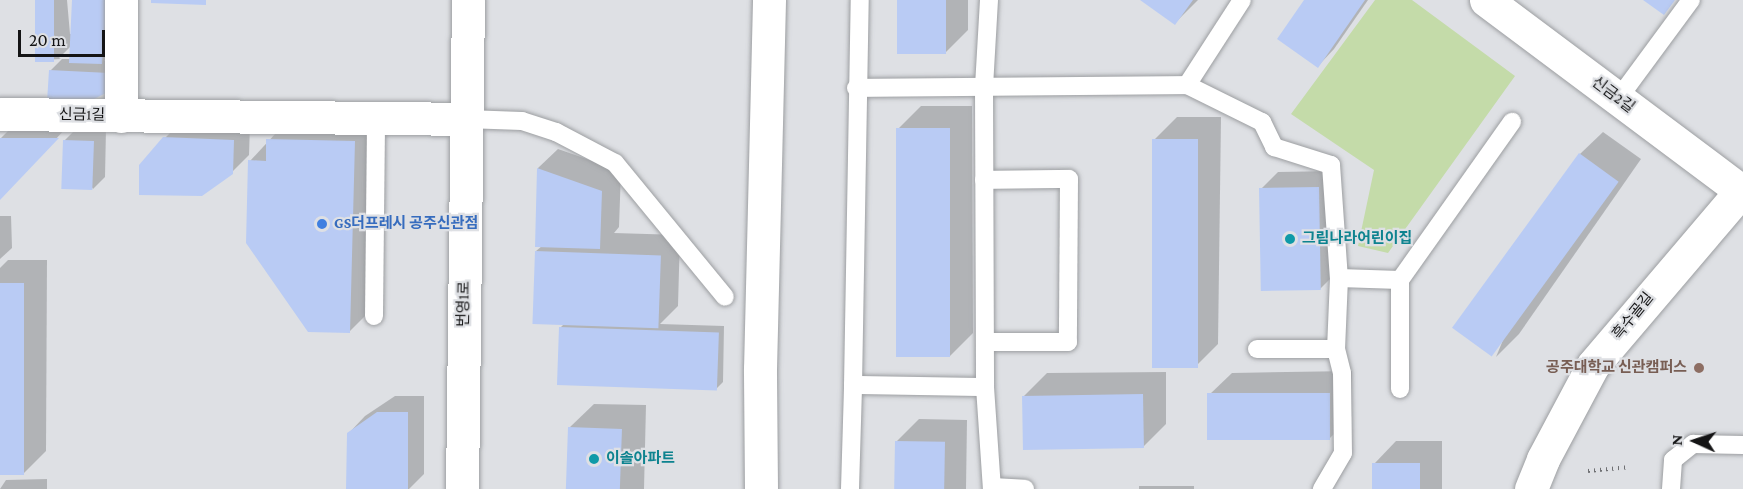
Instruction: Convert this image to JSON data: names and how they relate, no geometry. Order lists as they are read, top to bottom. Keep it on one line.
{"streets":{"street":["신금2길","신금1길","번영1로","흑수골길"]},"crossings":[["신금2길","흑수골길"]],"places":["GS더프레시 공주신관점","그림나라어린이집","공주대학교 신관캠퍼스","이솔아파트"],"scale_bar":"20 m","north":"left"}
